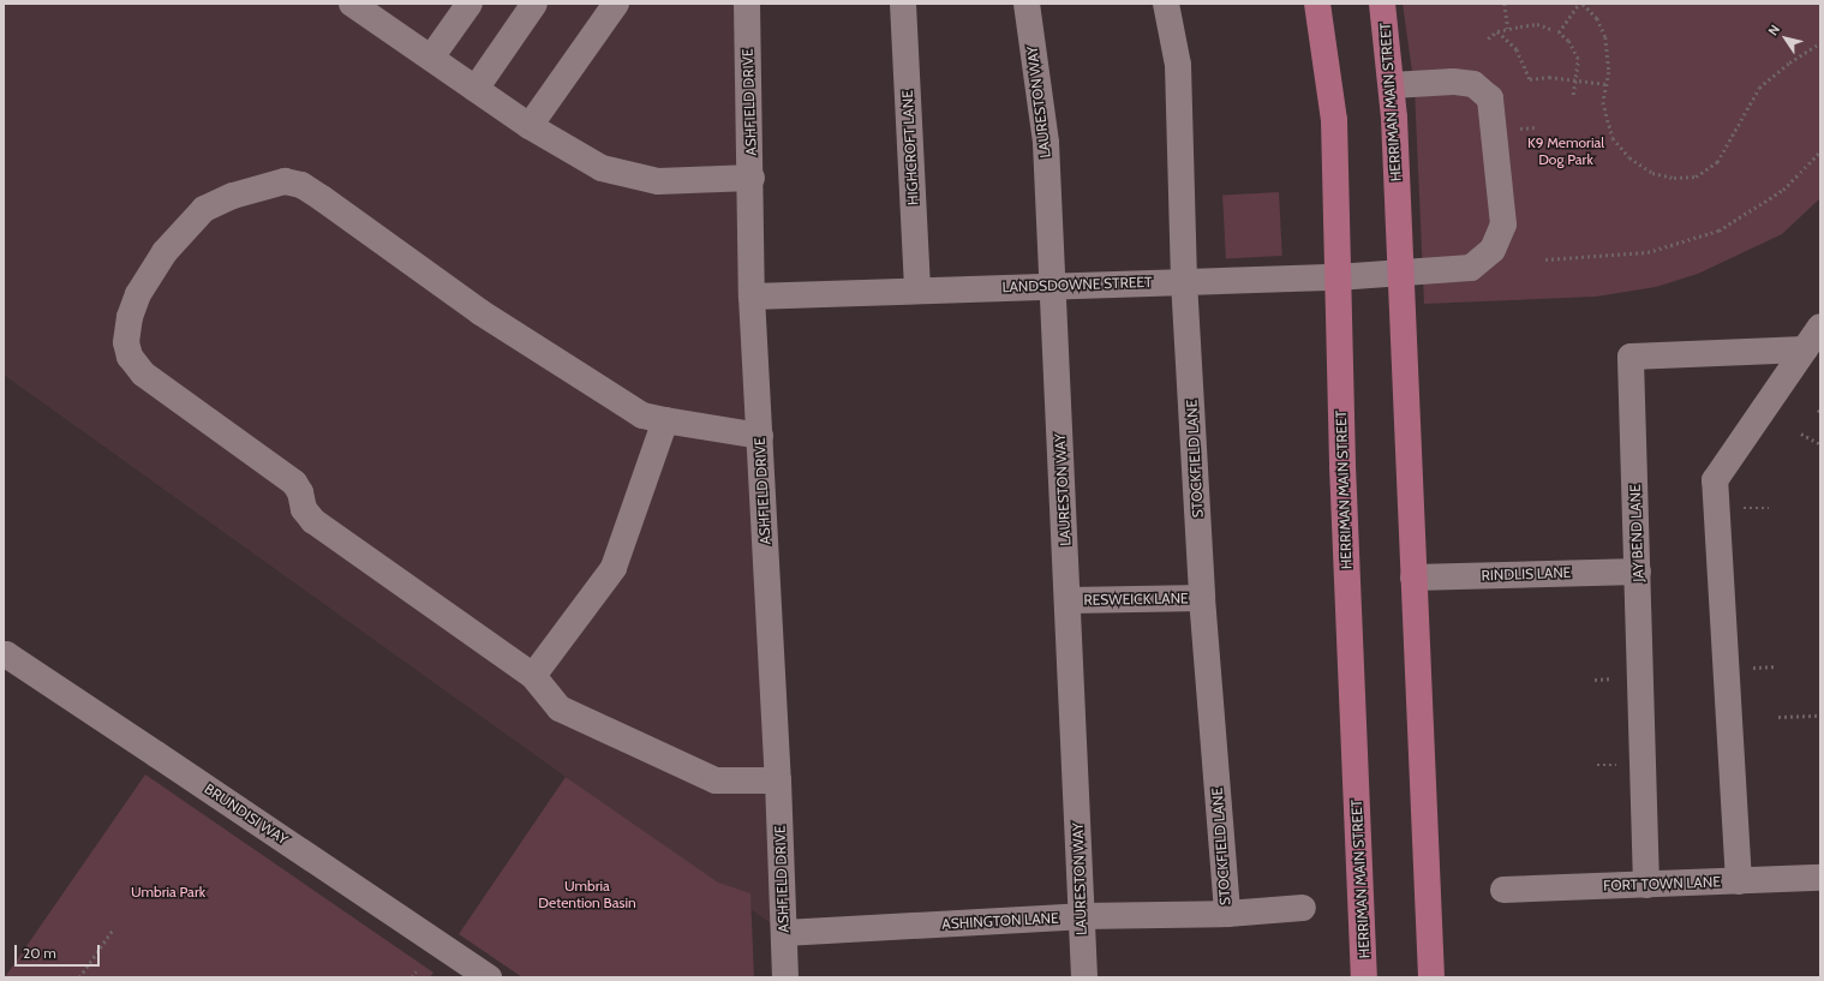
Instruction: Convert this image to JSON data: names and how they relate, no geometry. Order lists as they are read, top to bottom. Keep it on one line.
{"streets":{"main road":["HERRIMAN MAIN STREET"],"street":["ASHFIELD DRIVE","LAURESTON WAY","HIGHCROFT LANE","LANDSDOWNE STREET","STOCKFIELD LANE","JAY BEND LANE","RINDLIS LANE","RESWEICK LANE","BRUNDISI WAY","FORT TOWN LANE","ASHINGTON LANE"]},"crossings":[["ASHFIELD DRIVE","LANDSDOWNE STREET"],["ASHFIELD DRIVE","ASHINGTON LANE"],["LAURESTON WAY","LANDSDOWNE STREET"],["LAURESTON WAY","RESWEICK LANE"],["LAURESTON WAY","ASHINGTON LANE"],["HERRIMAN MAIN STREET","LANDSDOWNE STREET"],["HERRIMAN MAIN STREET","RINDLIS LANE"],["HIGHCROFT LANE","LANDSDOWNE STREET"],["LANDSDOWNE STREET","STOCKFIELD LANE"],["STOCKFIELD LANE","RESWEICK LANE"],["STOCKFIELD LANE","ASHINGTON LANE"],["JAY BEND LANE","RINDLIS LANE"],["JAY BEND LANE","FORT TOWN LANE"]],"parks":["K9 Memorial Dog Park","Umbria Detention Basin","Umbria Park"],"scale_bar":"20 m","north":"top left"}
